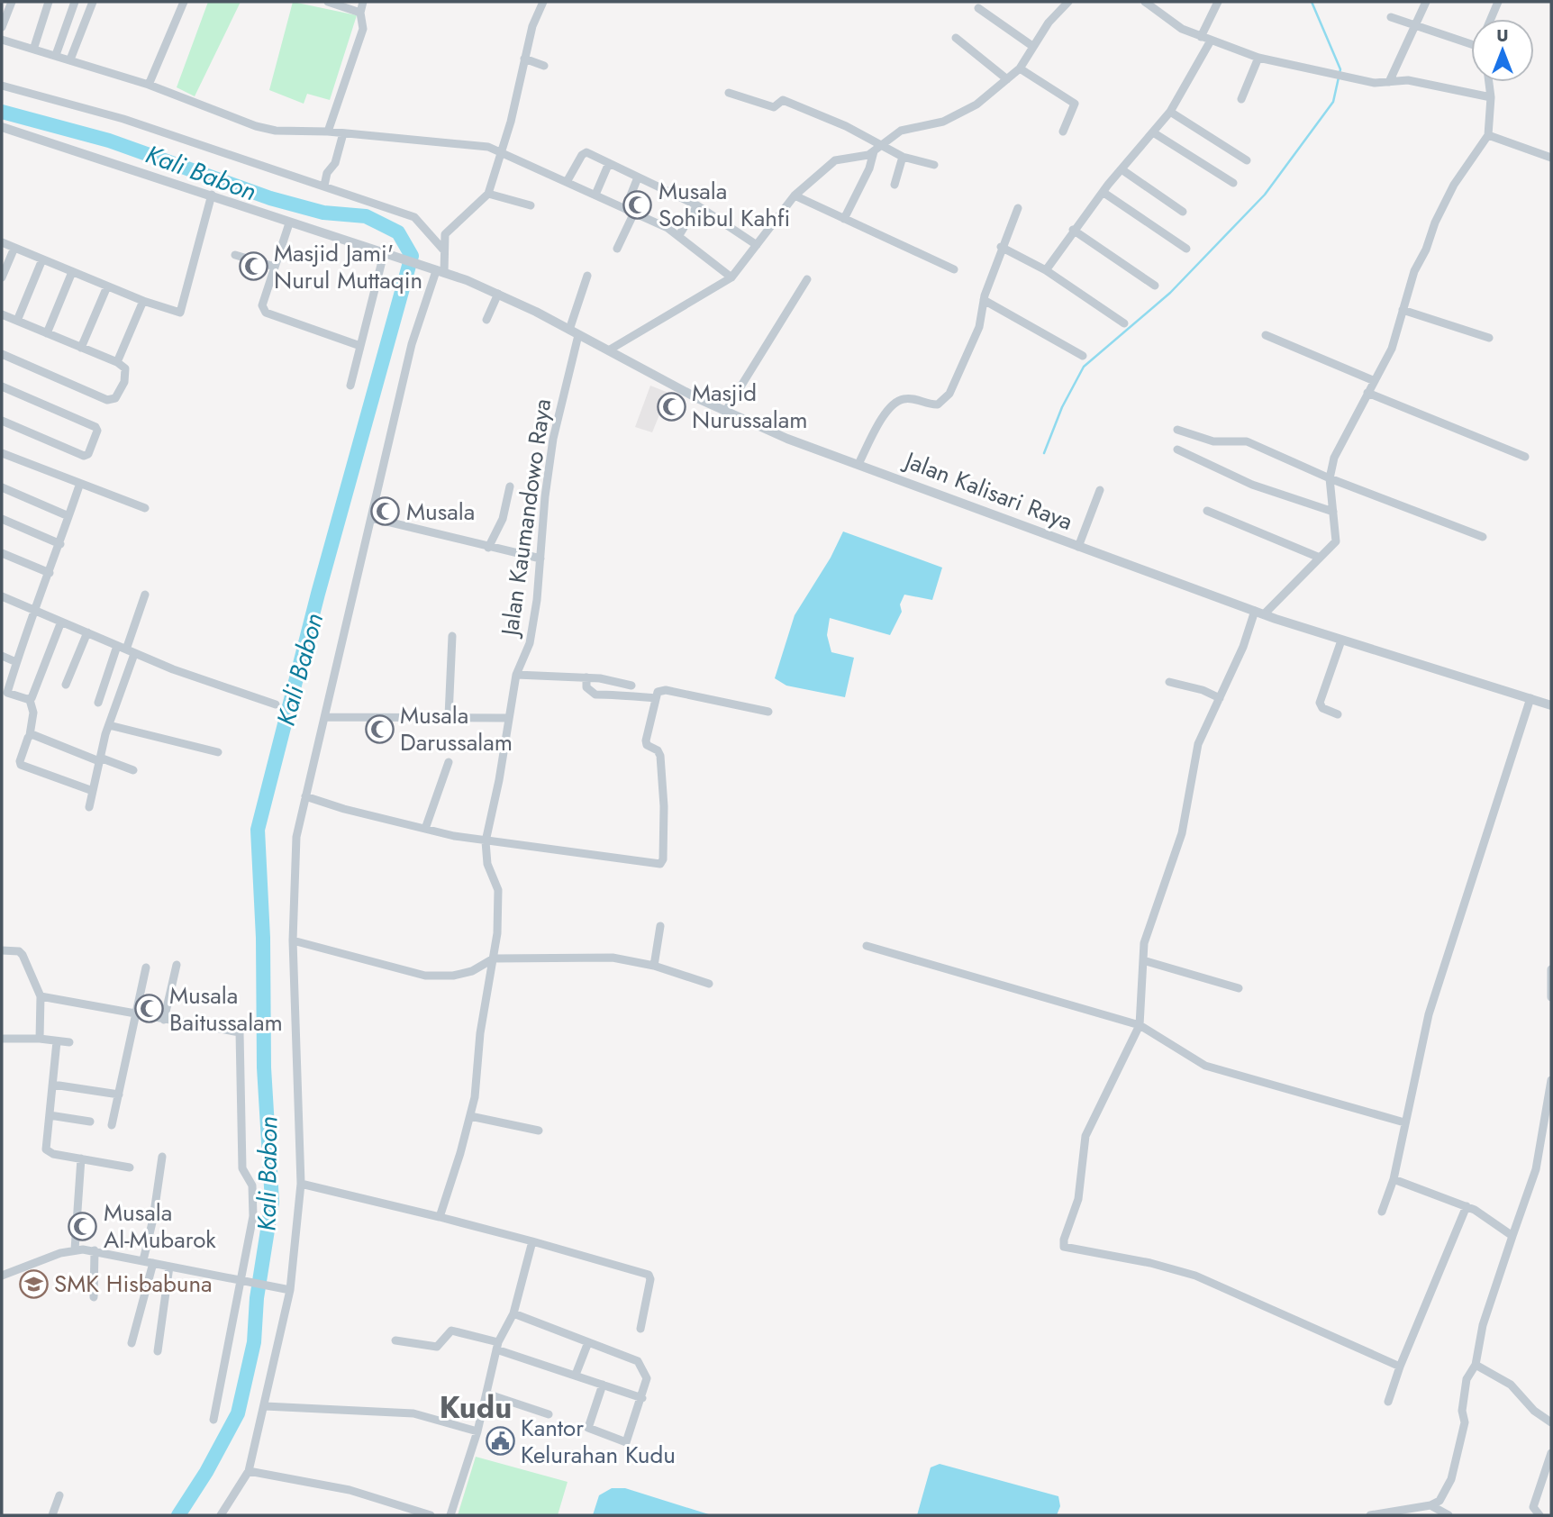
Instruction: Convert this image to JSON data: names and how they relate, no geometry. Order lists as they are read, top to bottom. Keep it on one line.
{"streets":{"street":["Jalan Kalisari Raya","Jalan Kaumandowo Raya"]},"crossings":[["Jalan Kalisari Raya","Jalan Kaumandowo Raya"]],"districts":["Kudu"],"water":["Kali Babon"],"places":{"mosque":["Musala Sohibul Kahfi","Masjid Jami' Nurul Muttaqin","Masjid Nurussalam","Musala","Musala Darussalam","Musala Baitussalam","Musala Al-Mubarok"],"school or university":["SMK Hisbabuna"],"public building":["Kantor Kelurahan Kudu"]},"north":"top"}
